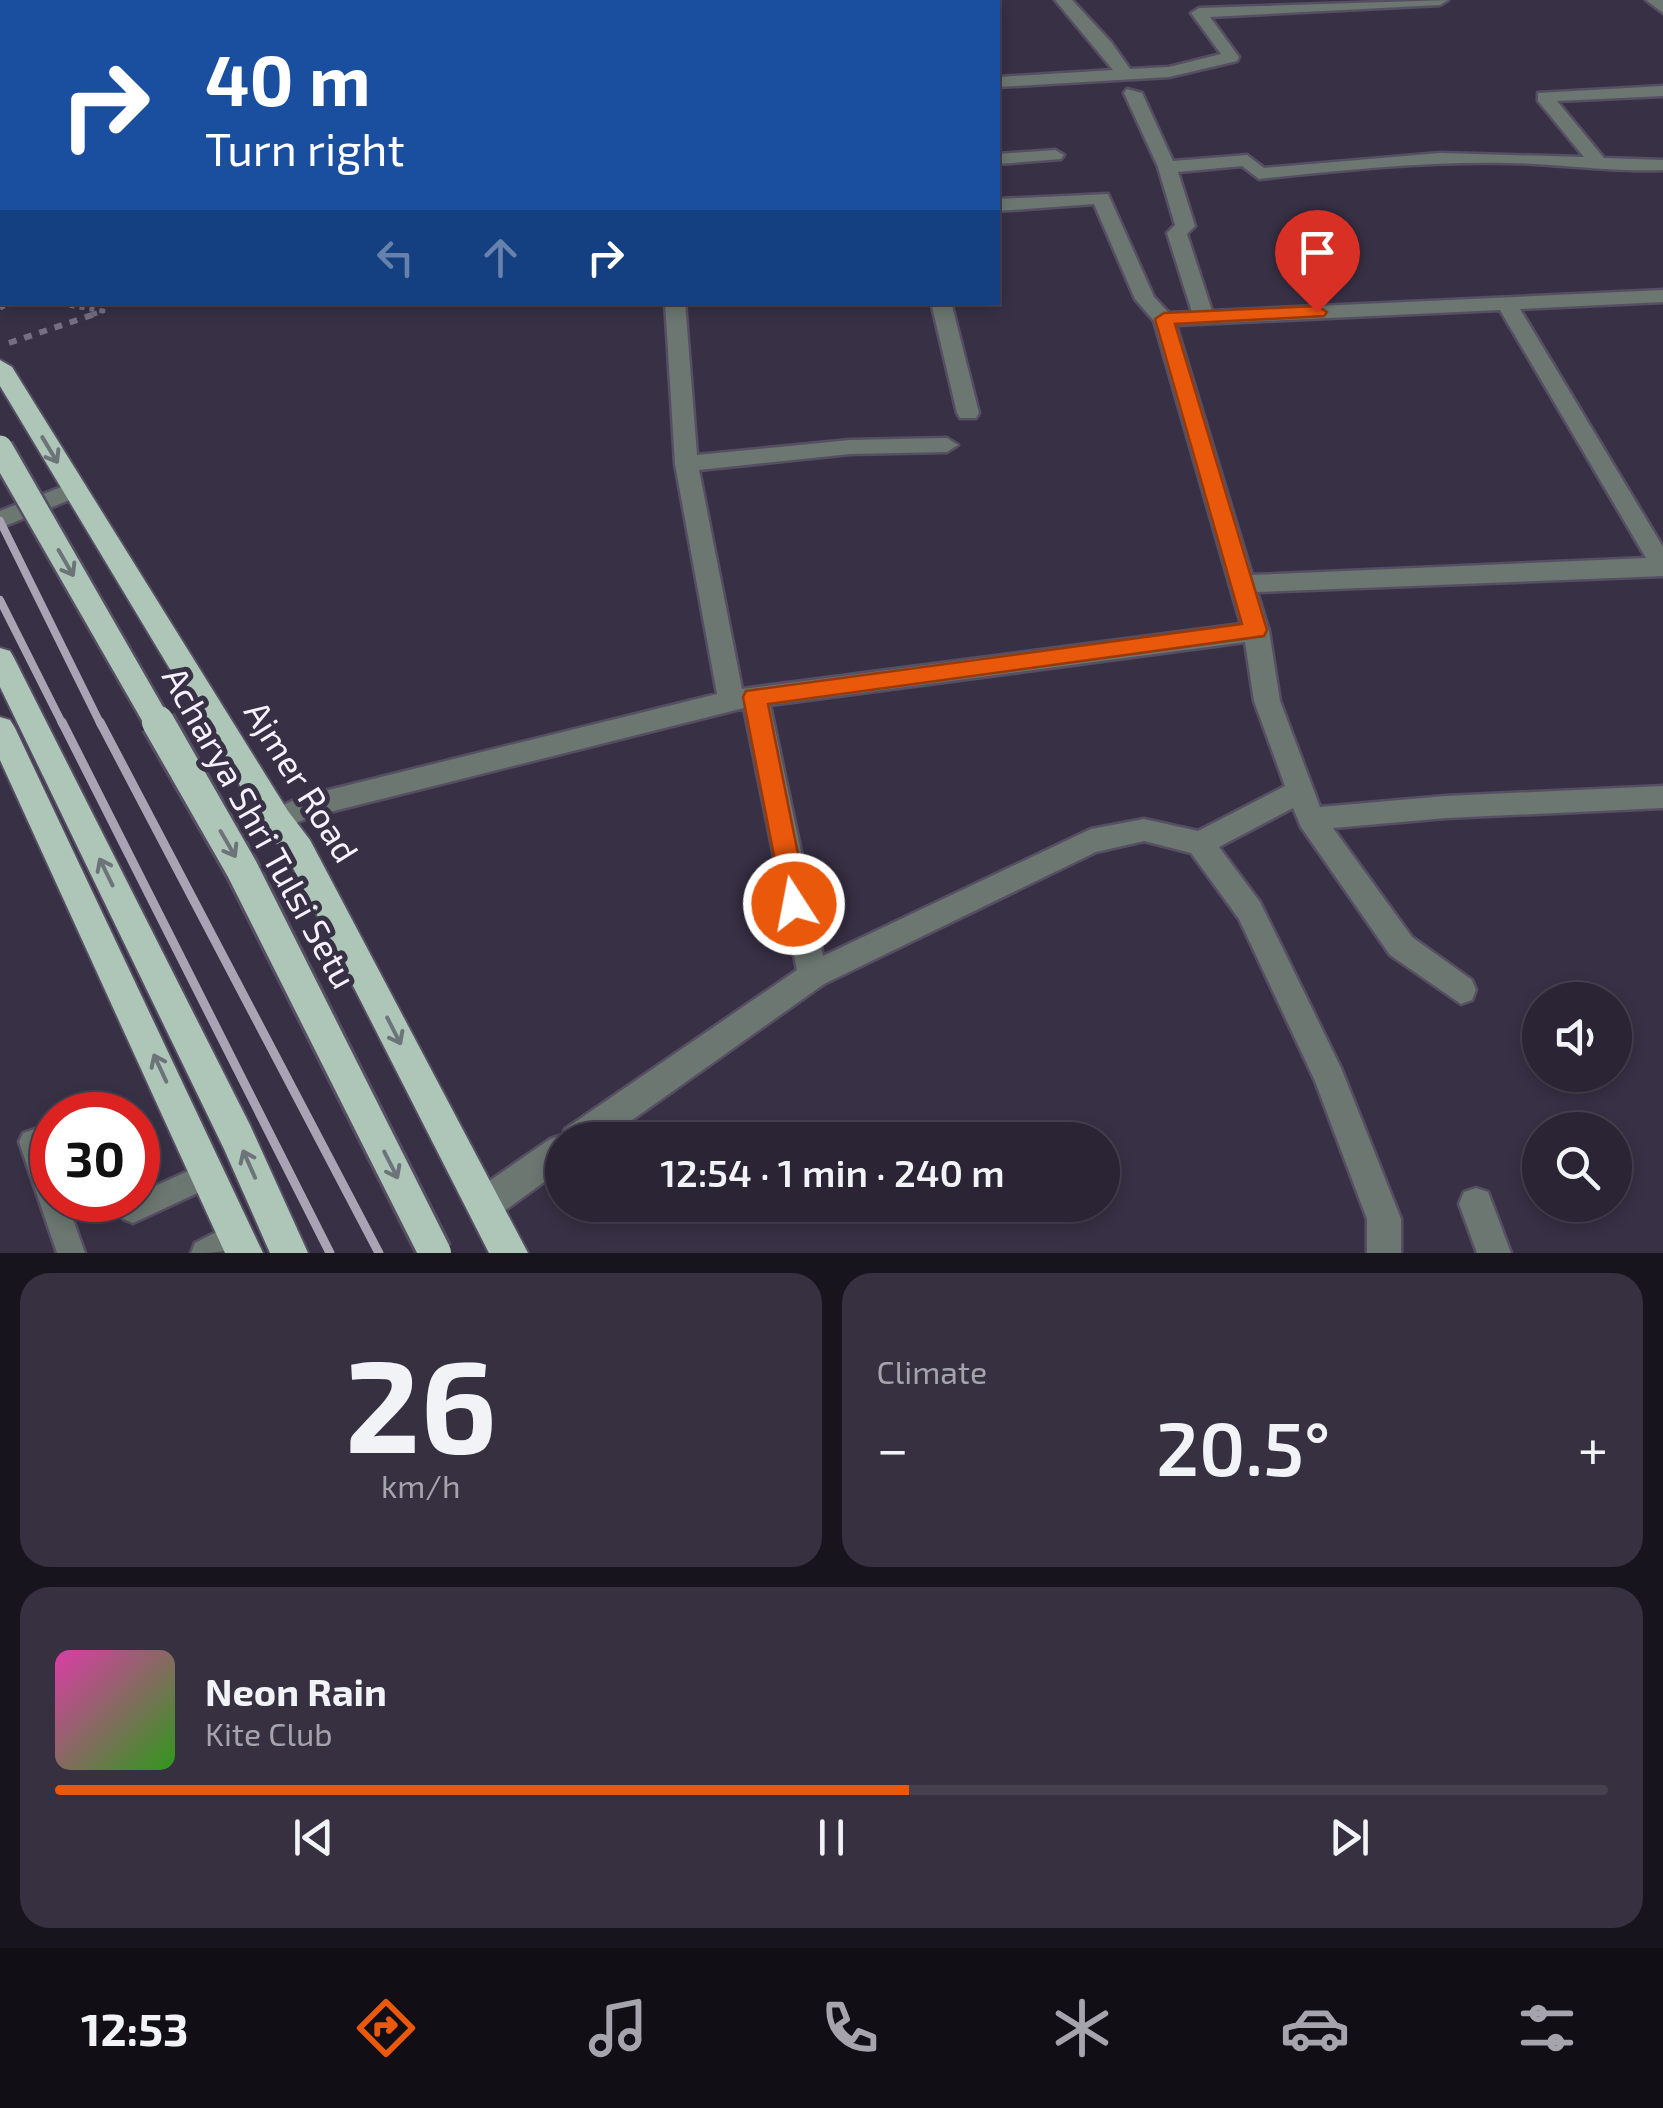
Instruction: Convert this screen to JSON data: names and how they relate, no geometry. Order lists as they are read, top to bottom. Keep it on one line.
{"streets":{"highway":["Ajmer Road","Acharya Shri Tulsi Setu"]},"page":{"turn":["40 m","Turn right"],"limit":"30","trip":"12:54 · 1 min · 240 m","tile":[["26","km/h"],"Climate"],"heat":["−","20.5°","+"],"song":["Neon Rain","Kite Club"],"tabs":"12:53"}}
